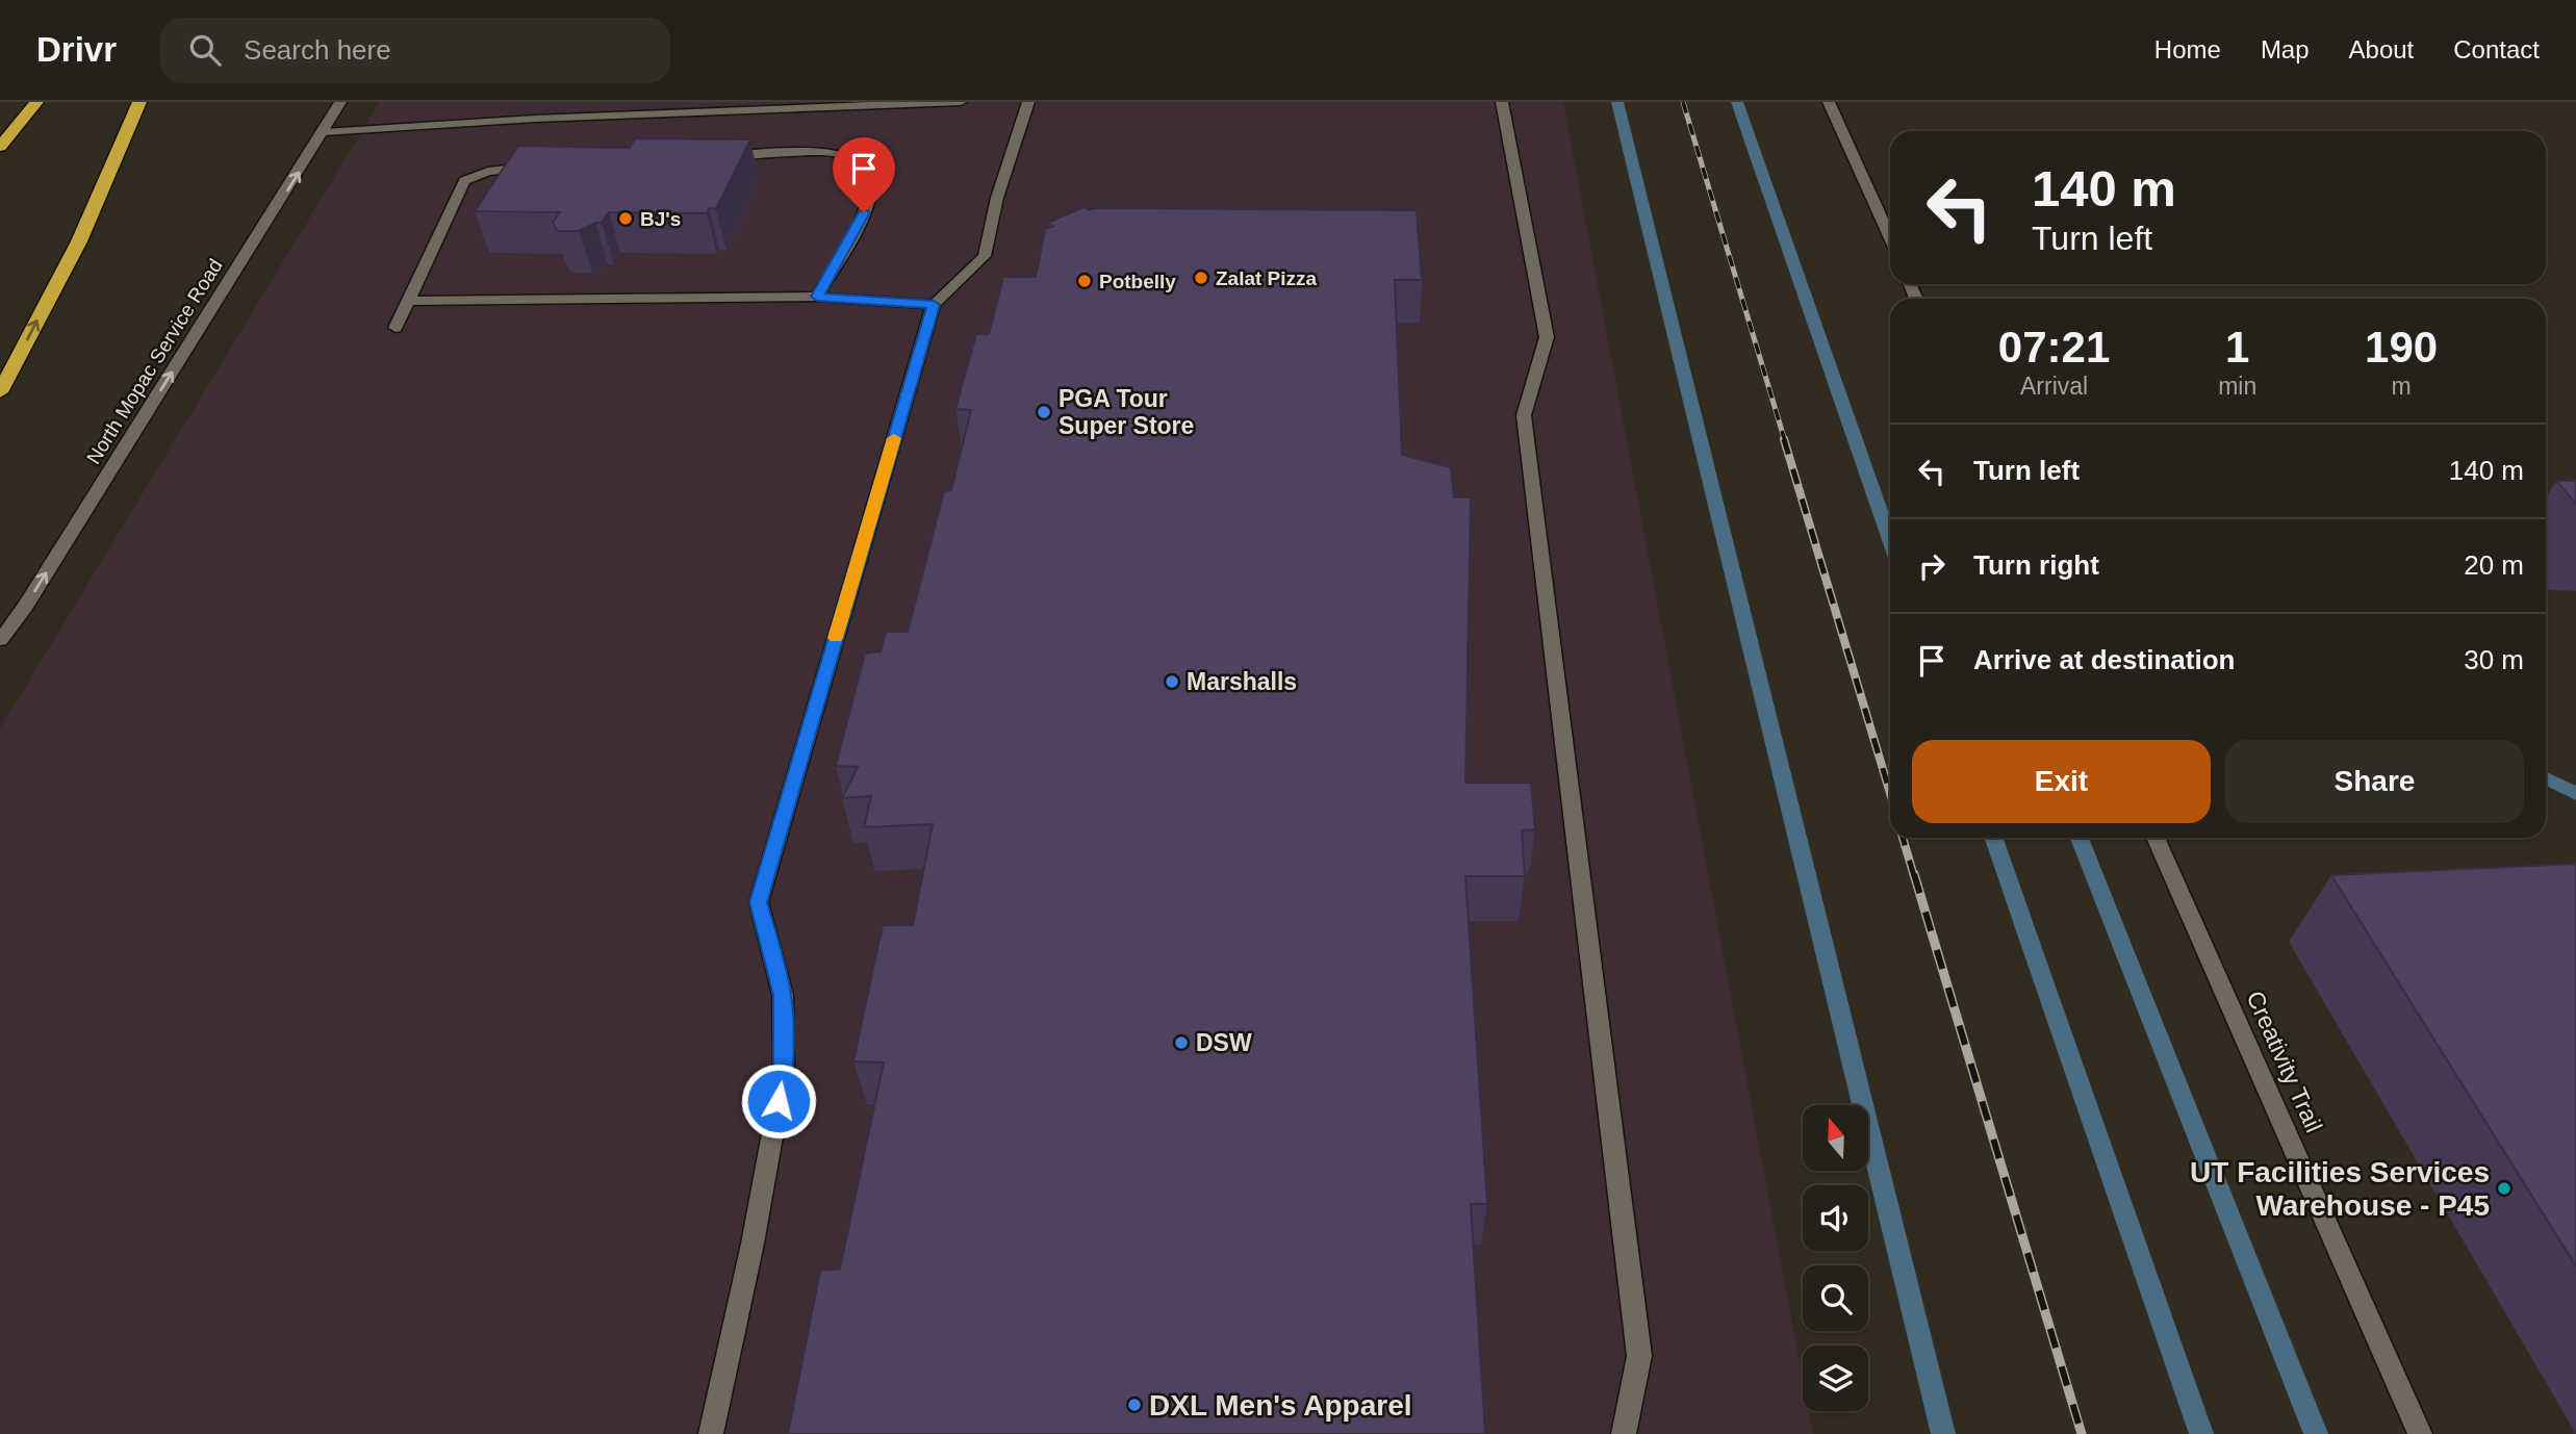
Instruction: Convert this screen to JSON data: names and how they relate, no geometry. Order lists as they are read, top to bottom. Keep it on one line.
{"streets":{"main road":["North Mopac Service Road","Creativity Trail"]},"one_way":["North Mopac Service Road"],"places":["BJ's","Zalat Pizza","Potbelly","PGA Tour Super Store","Marshalls","DSW","UT Facilities Services Warehouse - P45","DXL Men's Apparel"],"north":"top","page":{"header":"Drivr","search":"Search here","nav":["Home","Map","About","Contact"],"turn":["140 m","Turn left"],"eta":["07:21","Arrival","1","min","190","m"],"list":[{"name":"Turn left","value":"140 m"},{"name":"Turn right","value":"20 m"},{"name":"Arrive at destination","value":"30 m"}],"buttons":["Exit","Share"]}}
